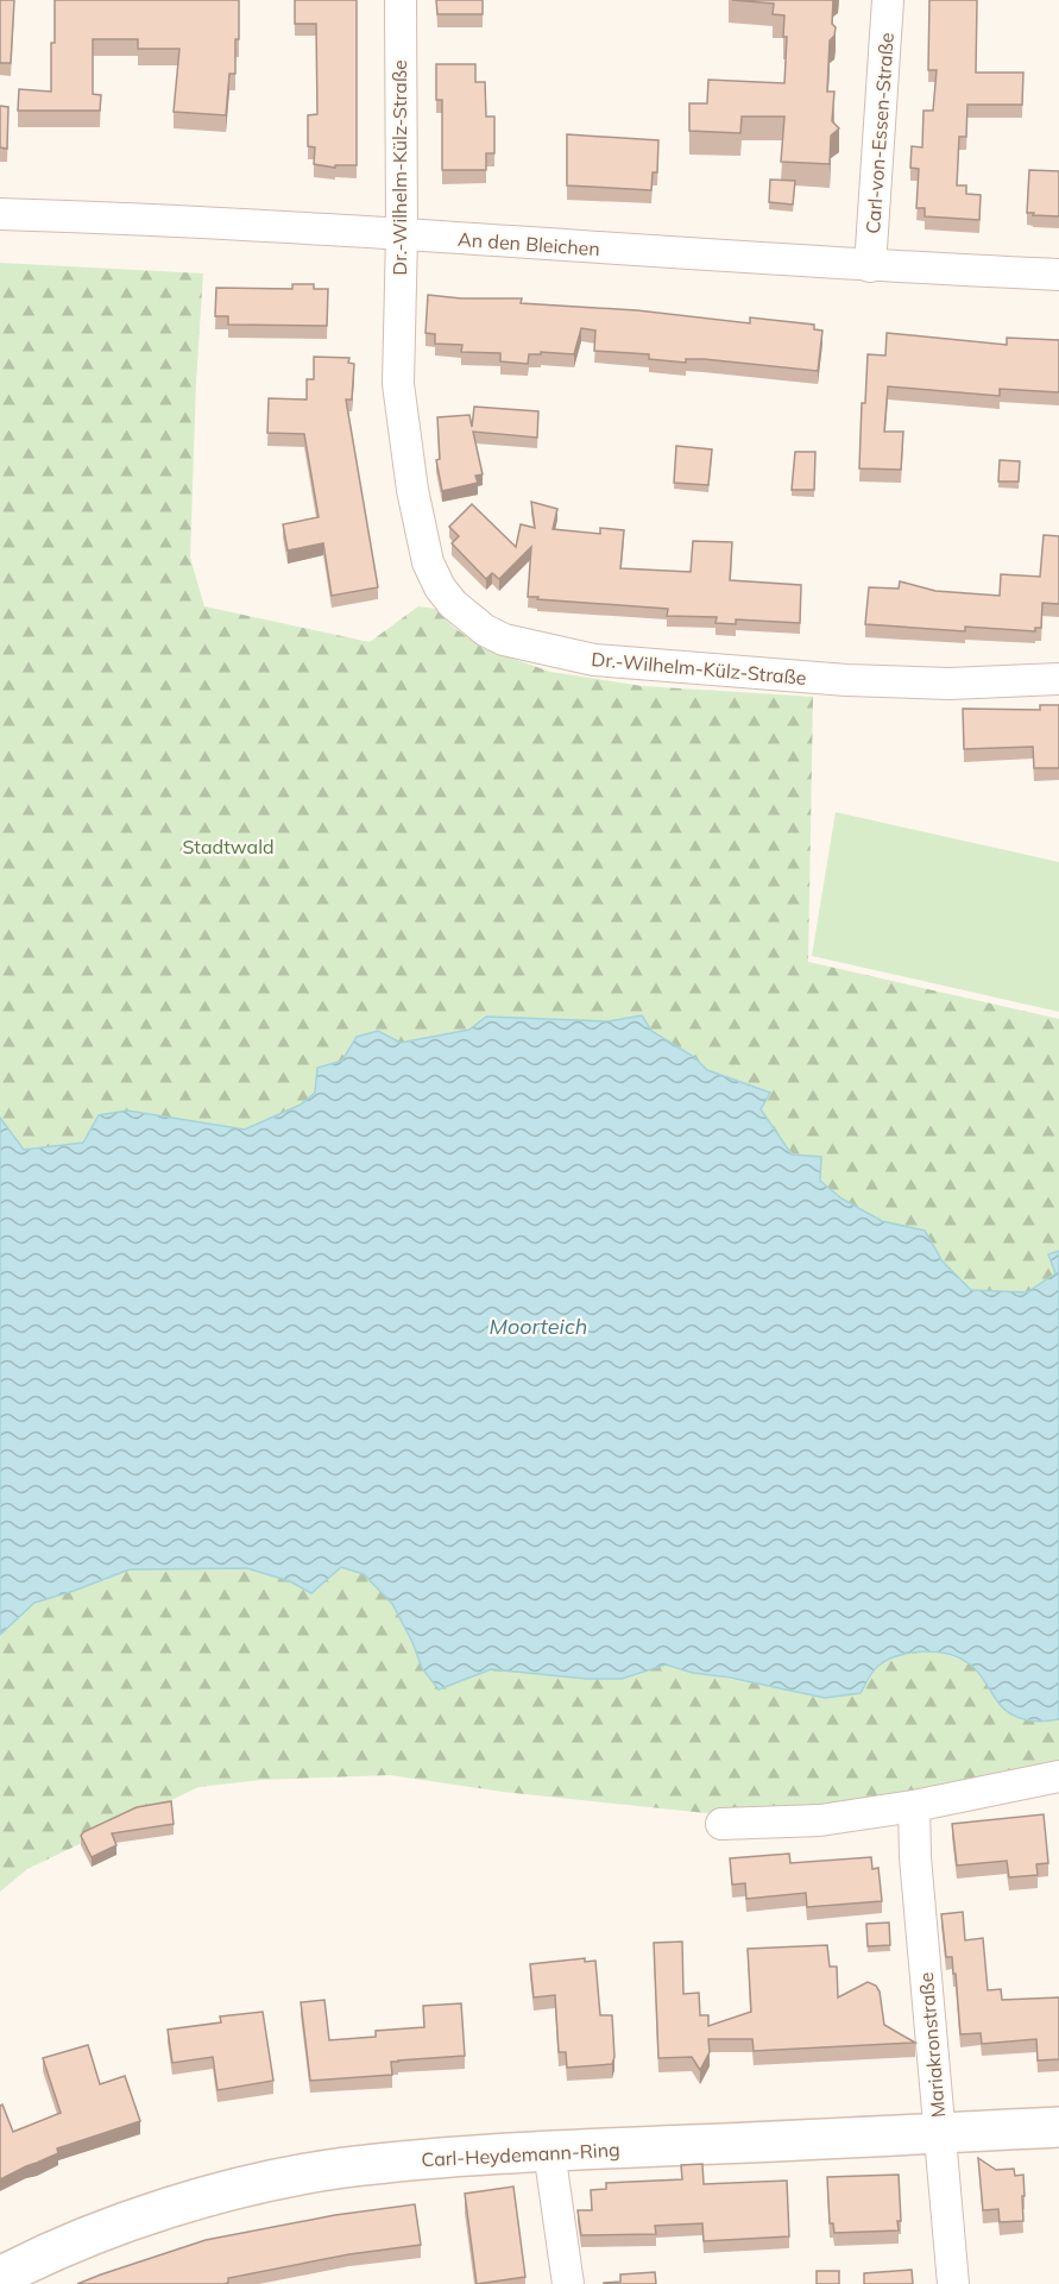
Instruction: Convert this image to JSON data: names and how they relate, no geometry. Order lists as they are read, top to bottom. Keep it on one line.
{"streets":{"main road":["Carl-Heydemann-Ring"],"street":["Carl-von-Essen-Straße","Dr.-Wilhelm-Külz-Straße","An den Bleichen","Mariakronstraße"]},"crossings":[["Carl-von-Essen-Straße","An den Bleichen"],["Dr.-Wilhelm-Külz-Straße","An den Bleichen"],["Mariakronstraße","Carl-Heydemann-Ring"]],"water":["Moorteich"],"parks":["Stadtwald"]}
